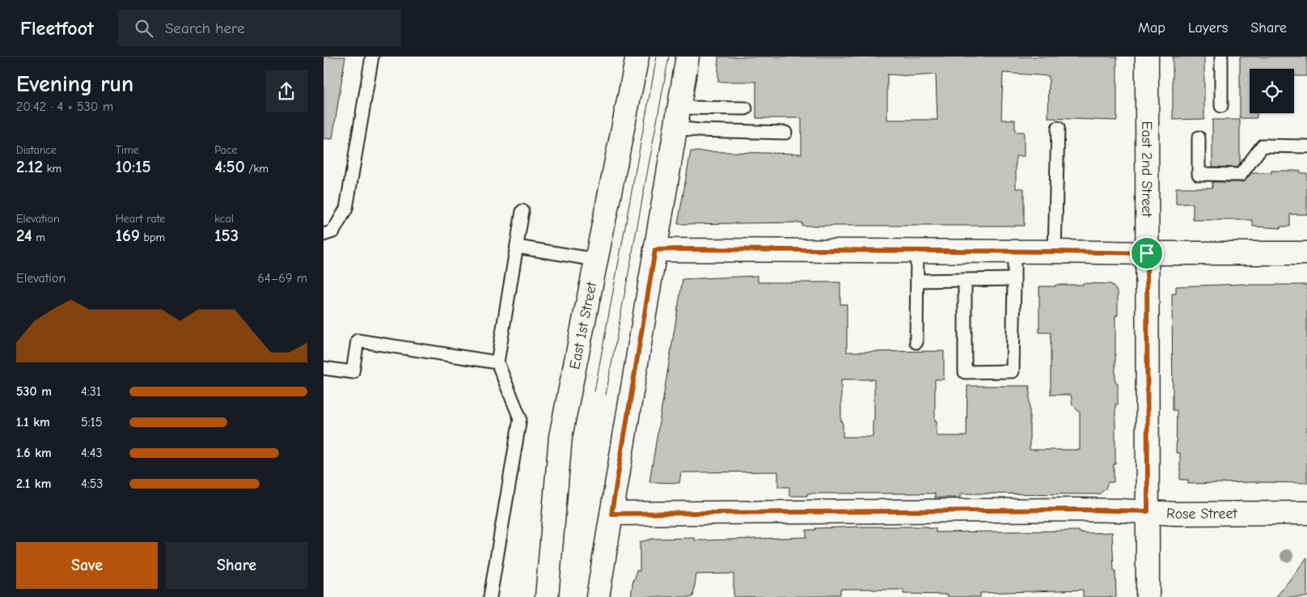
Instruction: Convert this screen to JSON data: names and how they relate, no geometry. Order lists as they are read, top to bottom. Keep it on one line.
{"streets":{"street":["East 2nd Street","East 1st Street","Rose Street"]},"crossings":[["East 2nd Street","Rose Street"]],"page":{"header":"Fleetfoot","search":"Search here","nav":["Map","Layers","Share"],"heading":["Evening run","20:42 · 4 × 530 m"],"stats":[["Distance","2.12 km"],["Time","10:15"],["Pace","4:50 /km"],["Elevation","24 m"],["Heart rate","169 bpm"],["kcal","153"]],"chart":["Elevation","64–69 m"],"list":[{"name":"530 m","note":"4:31"},{"name":"1.1 km","note":"5:15"},{"name":"1.6 km","note":"4:43"},{"name":"2.1 km","note":"4:53"}],"buttons":["Save","Share"]}}
